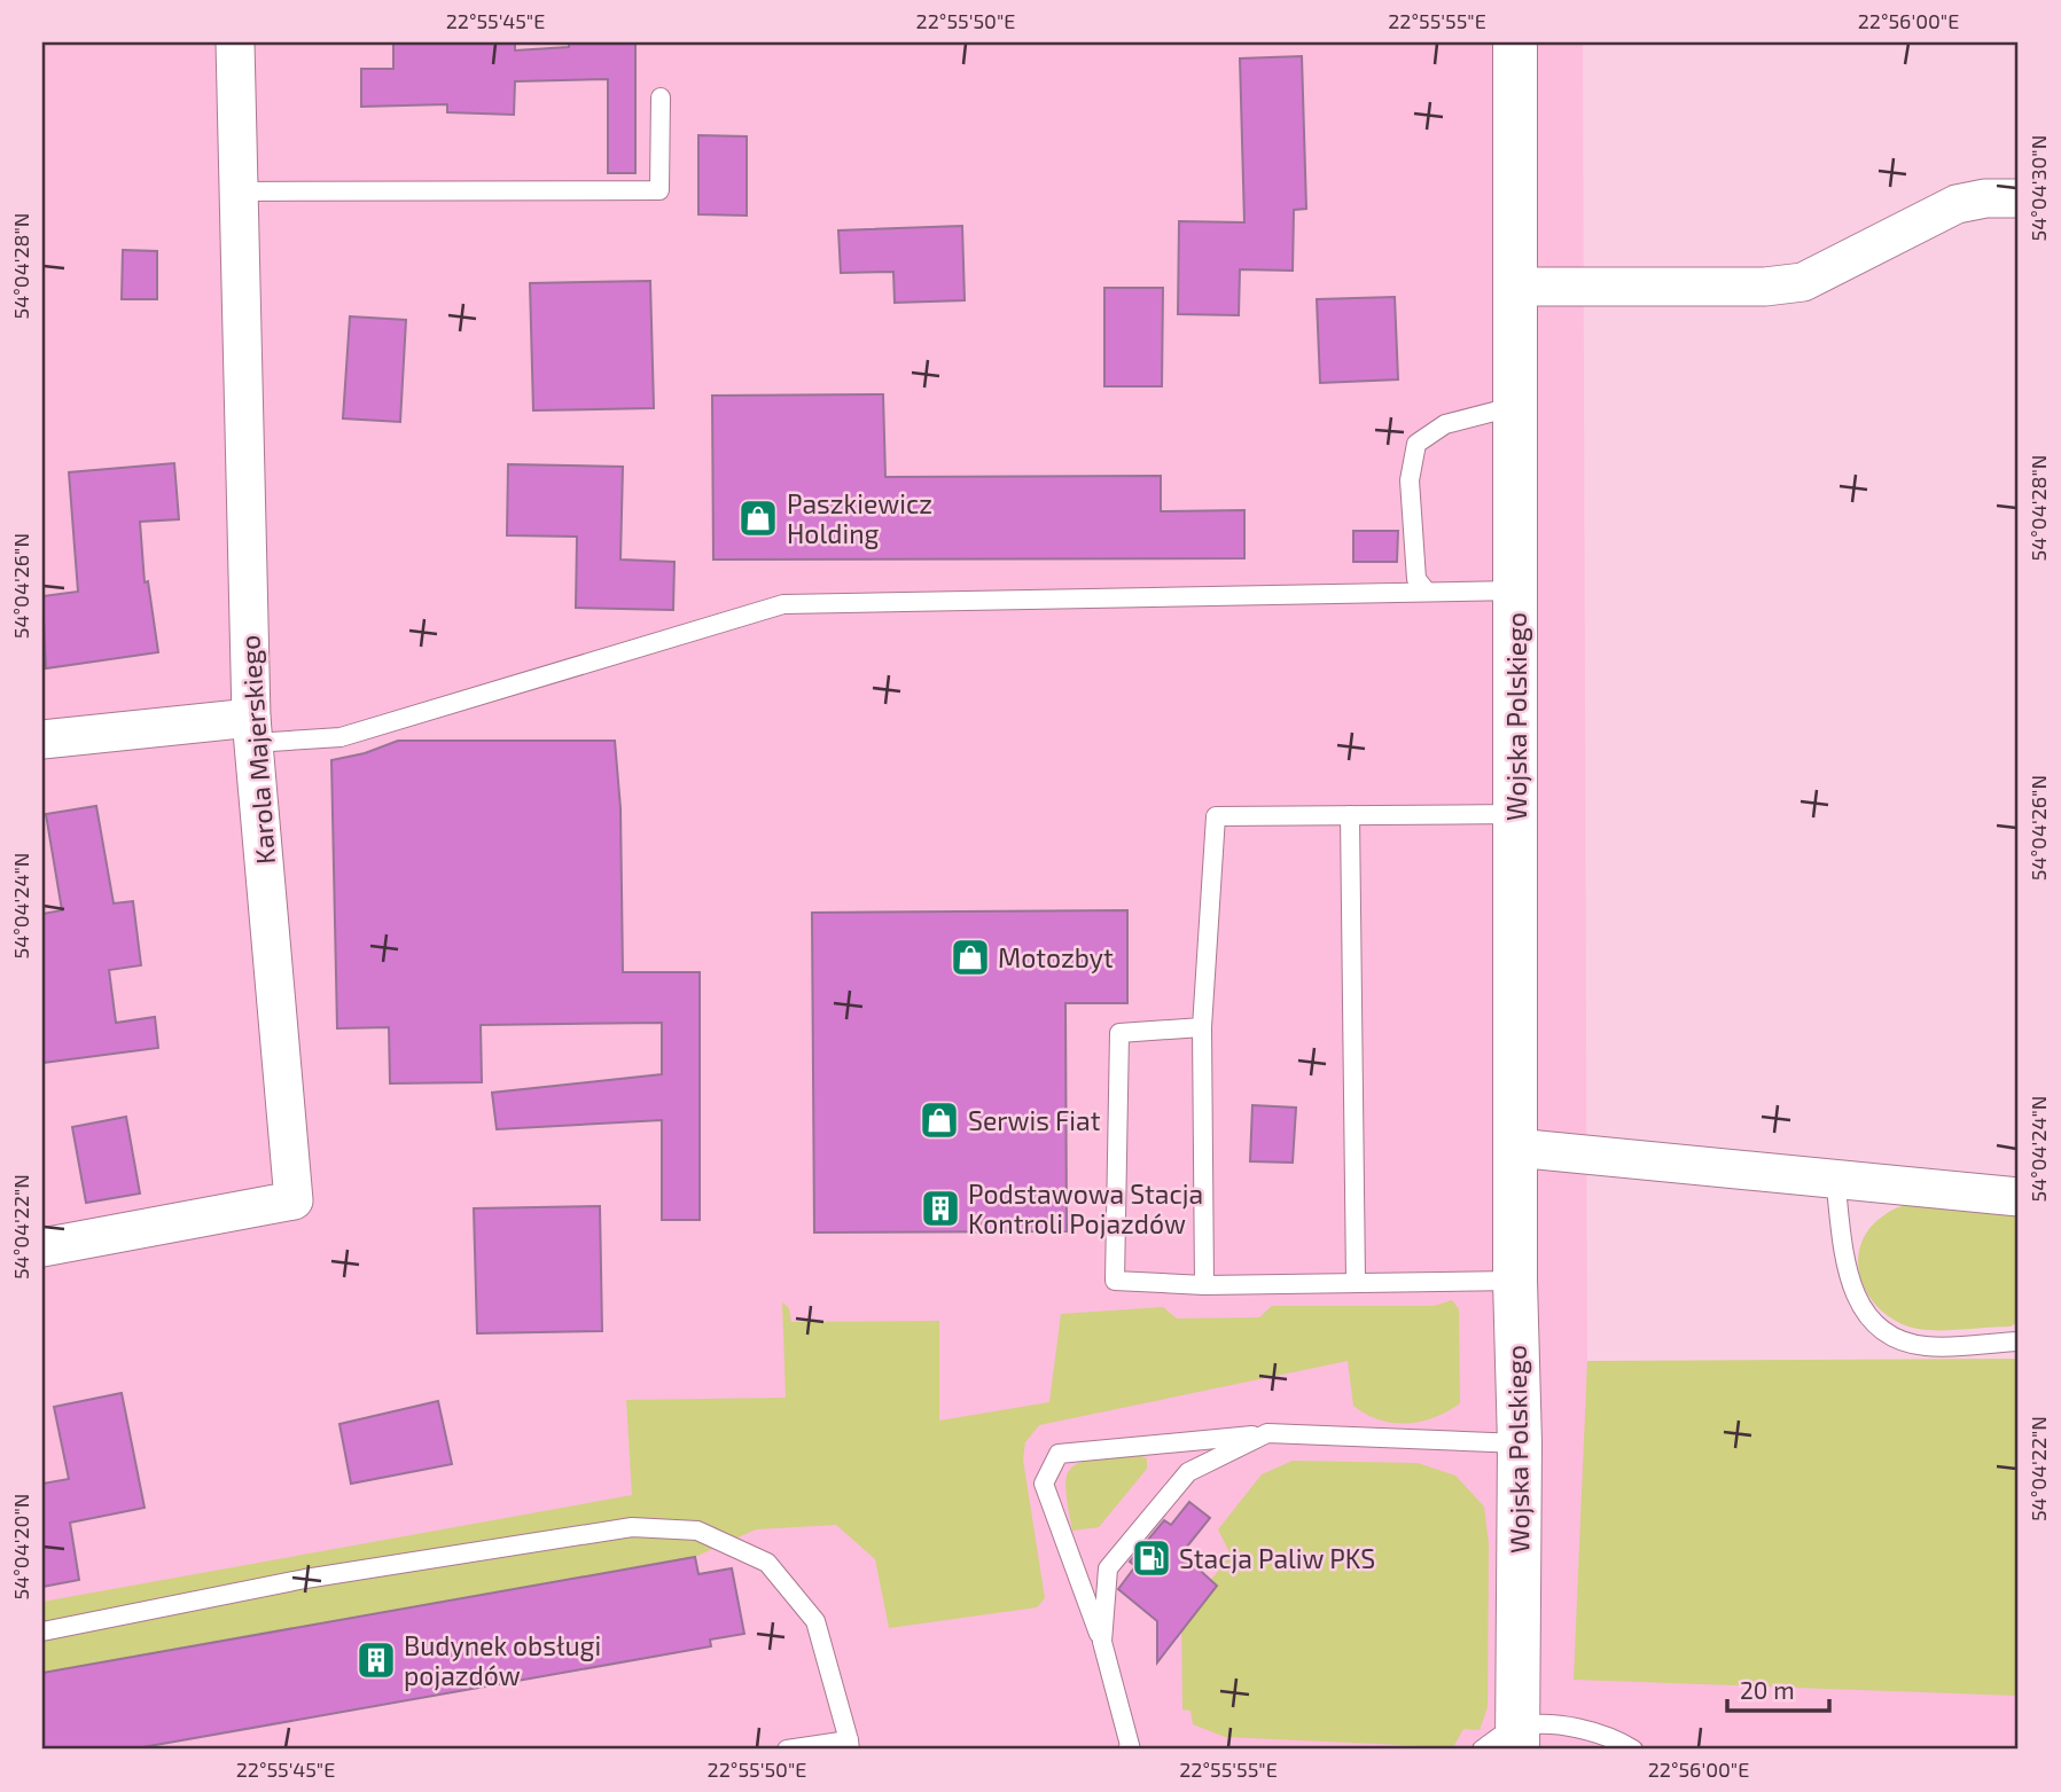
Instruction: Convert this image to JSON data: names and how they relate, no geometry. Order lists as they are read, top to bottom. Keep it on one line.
{"streets":{"street":["Wojska Polskiego","Karola Majerskiego"]},"places":{"shop":["Paszkiewicz Holding","Motozbyt","Serwis Fiat"],"building":["Podstawowa Stacja Kontroli Pojazdów","Budynek obsługi pojazdów"],"fuel station":["Stacja Paliw PKS"]},"scale_bar":"20 m","coordinates":["22°55'45\"E","22°55'50\"E","22°55'55\"E","22°56'00\"E","54°04'30\"N","54°04'28\"N","54°04'26\"N","54°04'24\"N","54°04'22\"N","54°04'20\"N"]}
